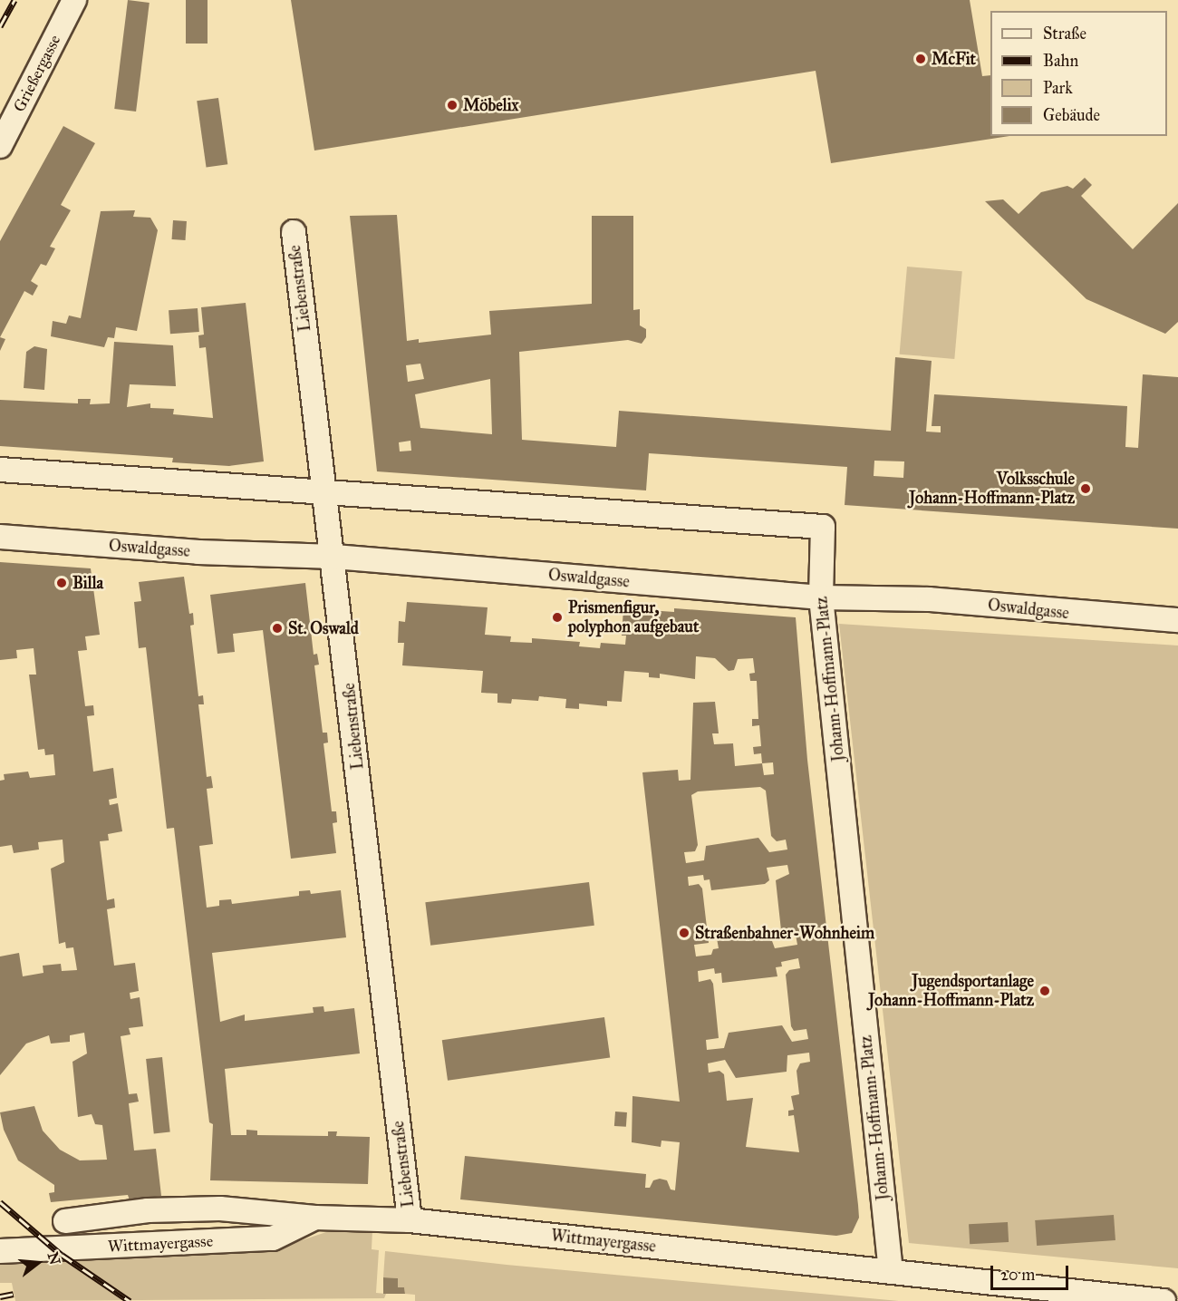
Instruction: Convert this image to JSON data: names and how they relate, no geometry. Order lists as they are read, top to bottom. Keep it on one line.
{"streets":{"street":["Grießergasse","Liebenstraße","Oswaldgasse","Johann-Hoffmann-Platz","Wittmayergasse"]},"crossings":[["Liebenstraße","Oswaldgasse"],["Liebenstraße","Johann-Hoffmann-Platz"],["Liebenstraße","Wittmayergasse"],["Oswaldgasse","Johann-Hoffmann-Platz"],["Johann-Hoffmann-Platz","Wittmayergasse"]],"places":["McFit","Möbelix","Volksschule Johann-Hoffmann-Platz","Billa","Prismenfigur, polyphon aufgebaut","St. Oswald","Straßenbahner-Wohnheim","Jugendsportanlage Johann-Hoffmann-Platz"],"legend":["Straße","Bahn","Park","Gebäude"],"scale_bar":"20 m","north":"right"}
